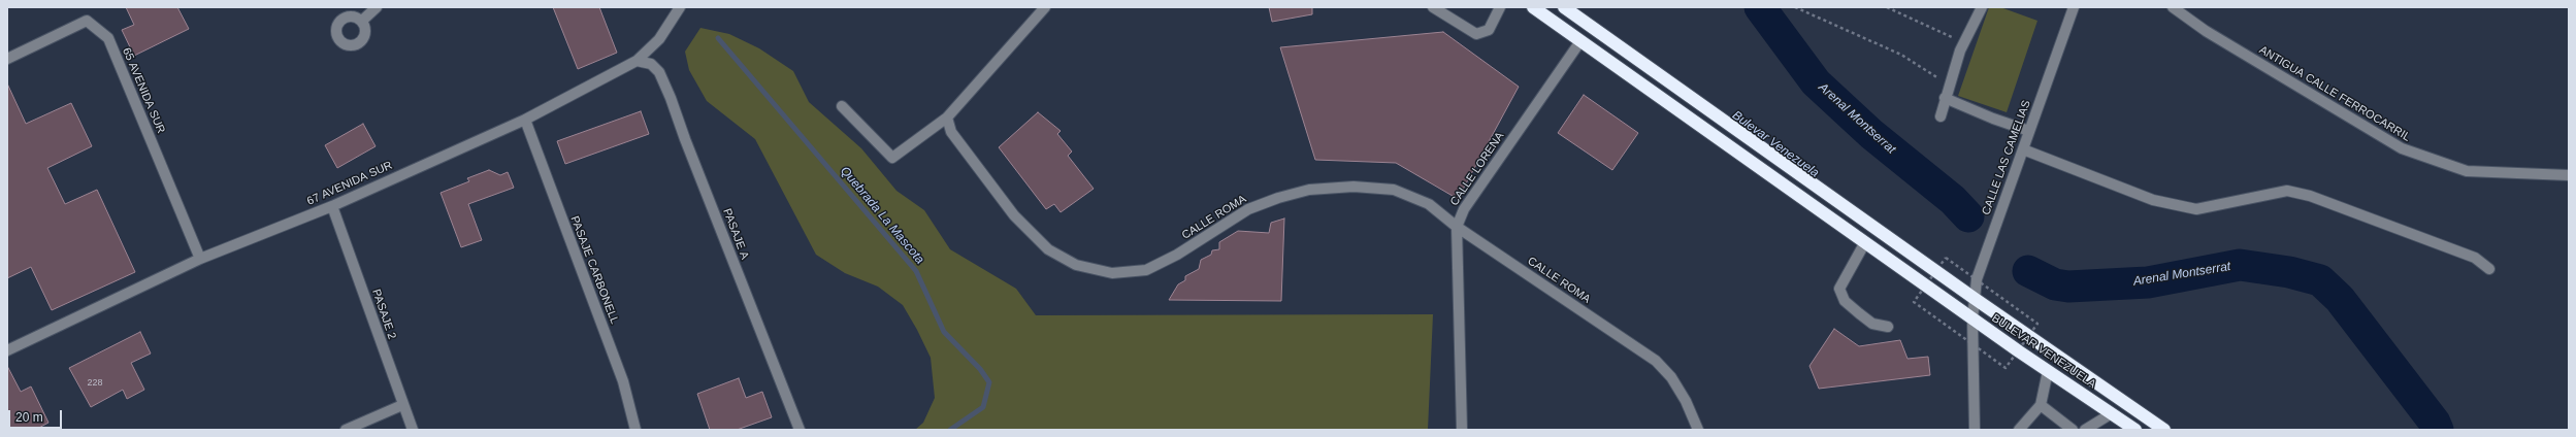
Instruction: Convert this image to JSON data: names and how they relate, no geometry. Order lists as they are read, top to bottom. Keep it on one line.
{"streets":{"highway":["BULEVAR VENEZUELA"],"street":["65 AVENIDA SUR","ANTIGUA CALLE FERROCARRIL","CALLE LAS CAMELIAS","CALLE LORENA","67 AVENIDA SUR","CALLE ROMA","PASAJE A","PASAJE CARBONELL","PASAJE 2"]},"crossings":[["65 AVENIDA SUR","67 AVENIDA SUR"],["CALLE LAS CAMELIAS","BULEVAR VENEZUELA"],["CALLE LORENA","CALLE ROMA"],["CALLE LORENA","BULEVAR VENEZUELA"],["67 AVENIDA SUR","PASAJE A"],["67 AVENIDA SUR","PASAJE CARBONELL"],["67 AVENIDA SUR","PASAJE 2"]],"water":["Arenal Montserrat","Bulevar Venezuela","Quebrada La Mascota"],"house_numbers":["228"],"scale_bar":"20 m"}
